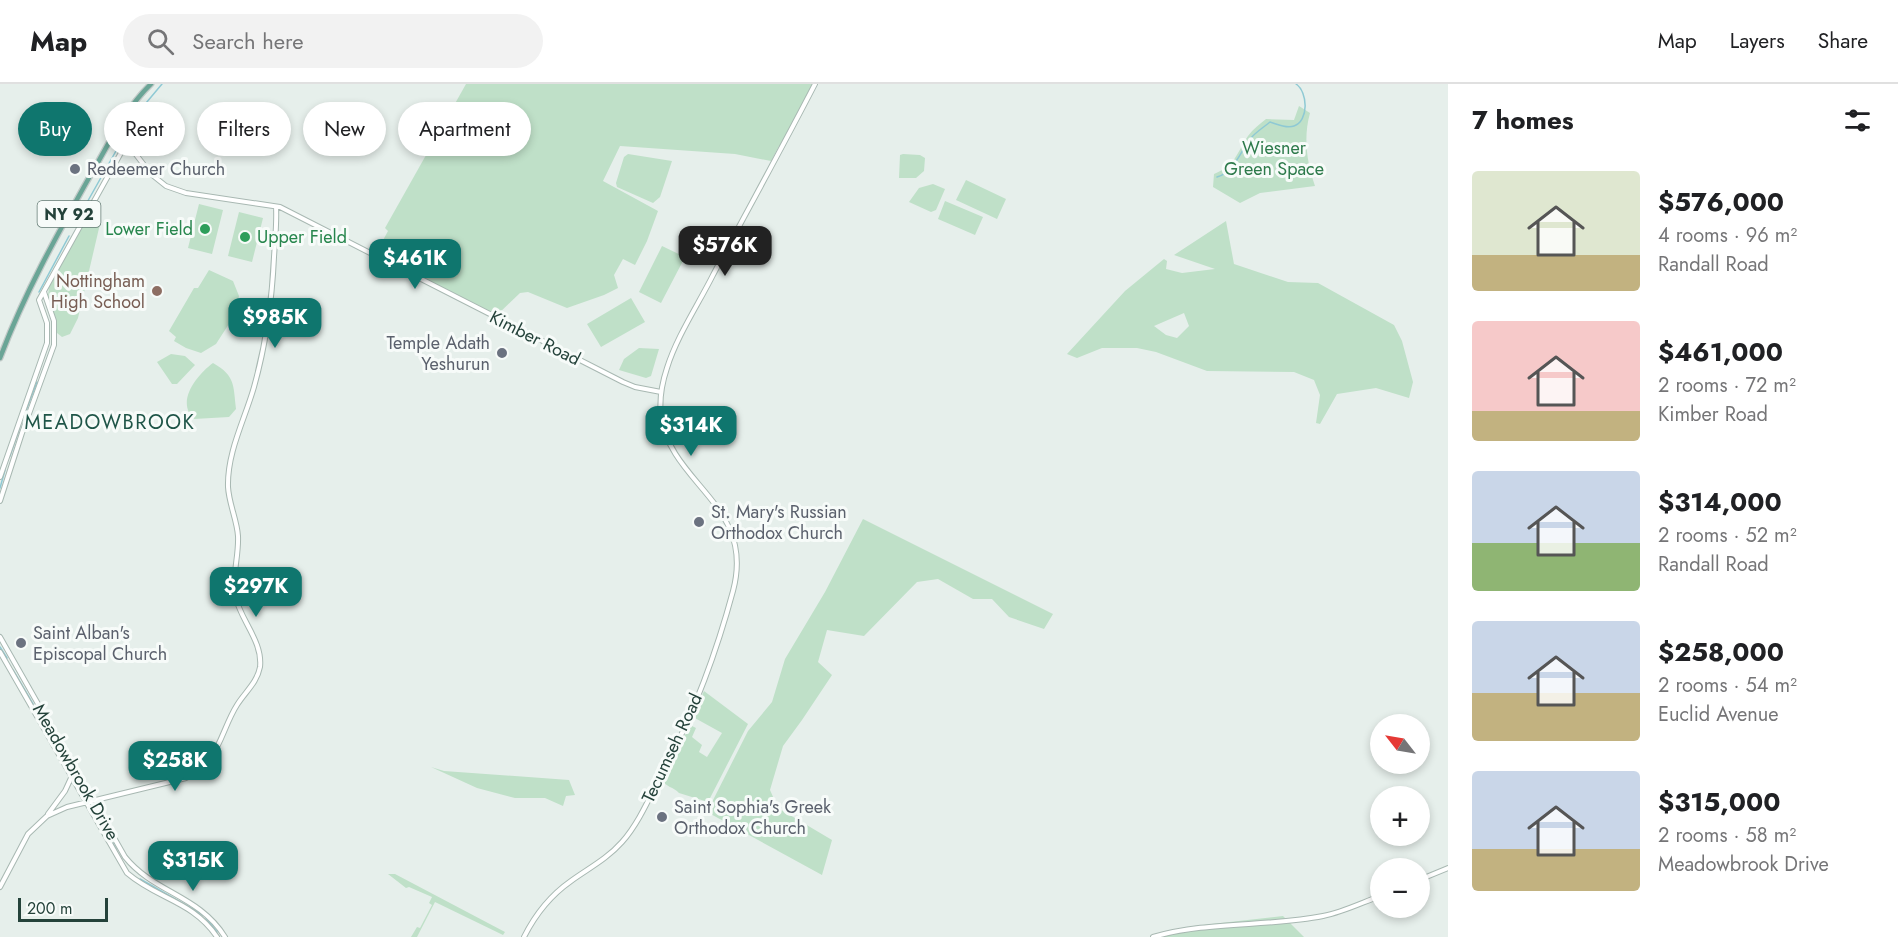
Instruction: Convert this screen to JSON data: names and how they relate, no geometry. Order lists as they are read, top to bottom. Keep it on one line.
{"streets":{"main road":["NY 92"],"street":["Kimber Road","Tecumseh Road","Meadowbrook Drive"]},"crossings":[["Kimber Road","Tecumseh Road"]],"districts":["MEADOWBROOK"],"parks":["Wiesner Green Space"],"places":["Redeemer Church","Lower Field","Upper Field","Nottingham High School","Temple Adath Yeshurun","St. Mary's Russian Orthodox Church","Saint Alban's Episcopal Church","Saint Sophia's Greek Orthodox Church"],"scale_bar":"200 m","north":"top left","page":{"header":"Map","search":"Search here","nav":["Map","Layers","Share"],"heading":"7 homes","chip":["Buy","Rent","Filters","New","Apartment"],"list":[{"name":"$576,000","note":"4 rooms · 96 m² · Randall Road"},{"name":"$461,000","note":"2 rooms · 72 m² · Kimber Road"},{"name":"$314,000","note":"2 rooms · 52 m² · Randall Road"},{"name":"$258,000","note":"2 rooms · 54 m² · Euclid Avenue"},{"name":"$315,000","note":"2 rooms · 58 m² · Meadowbrook Drive"}],"price":["$576K","$461K","$985K","$314K","$297K","$258K","$315K"],"map_buttons":["+","−"],"scale":"200 m"}}
